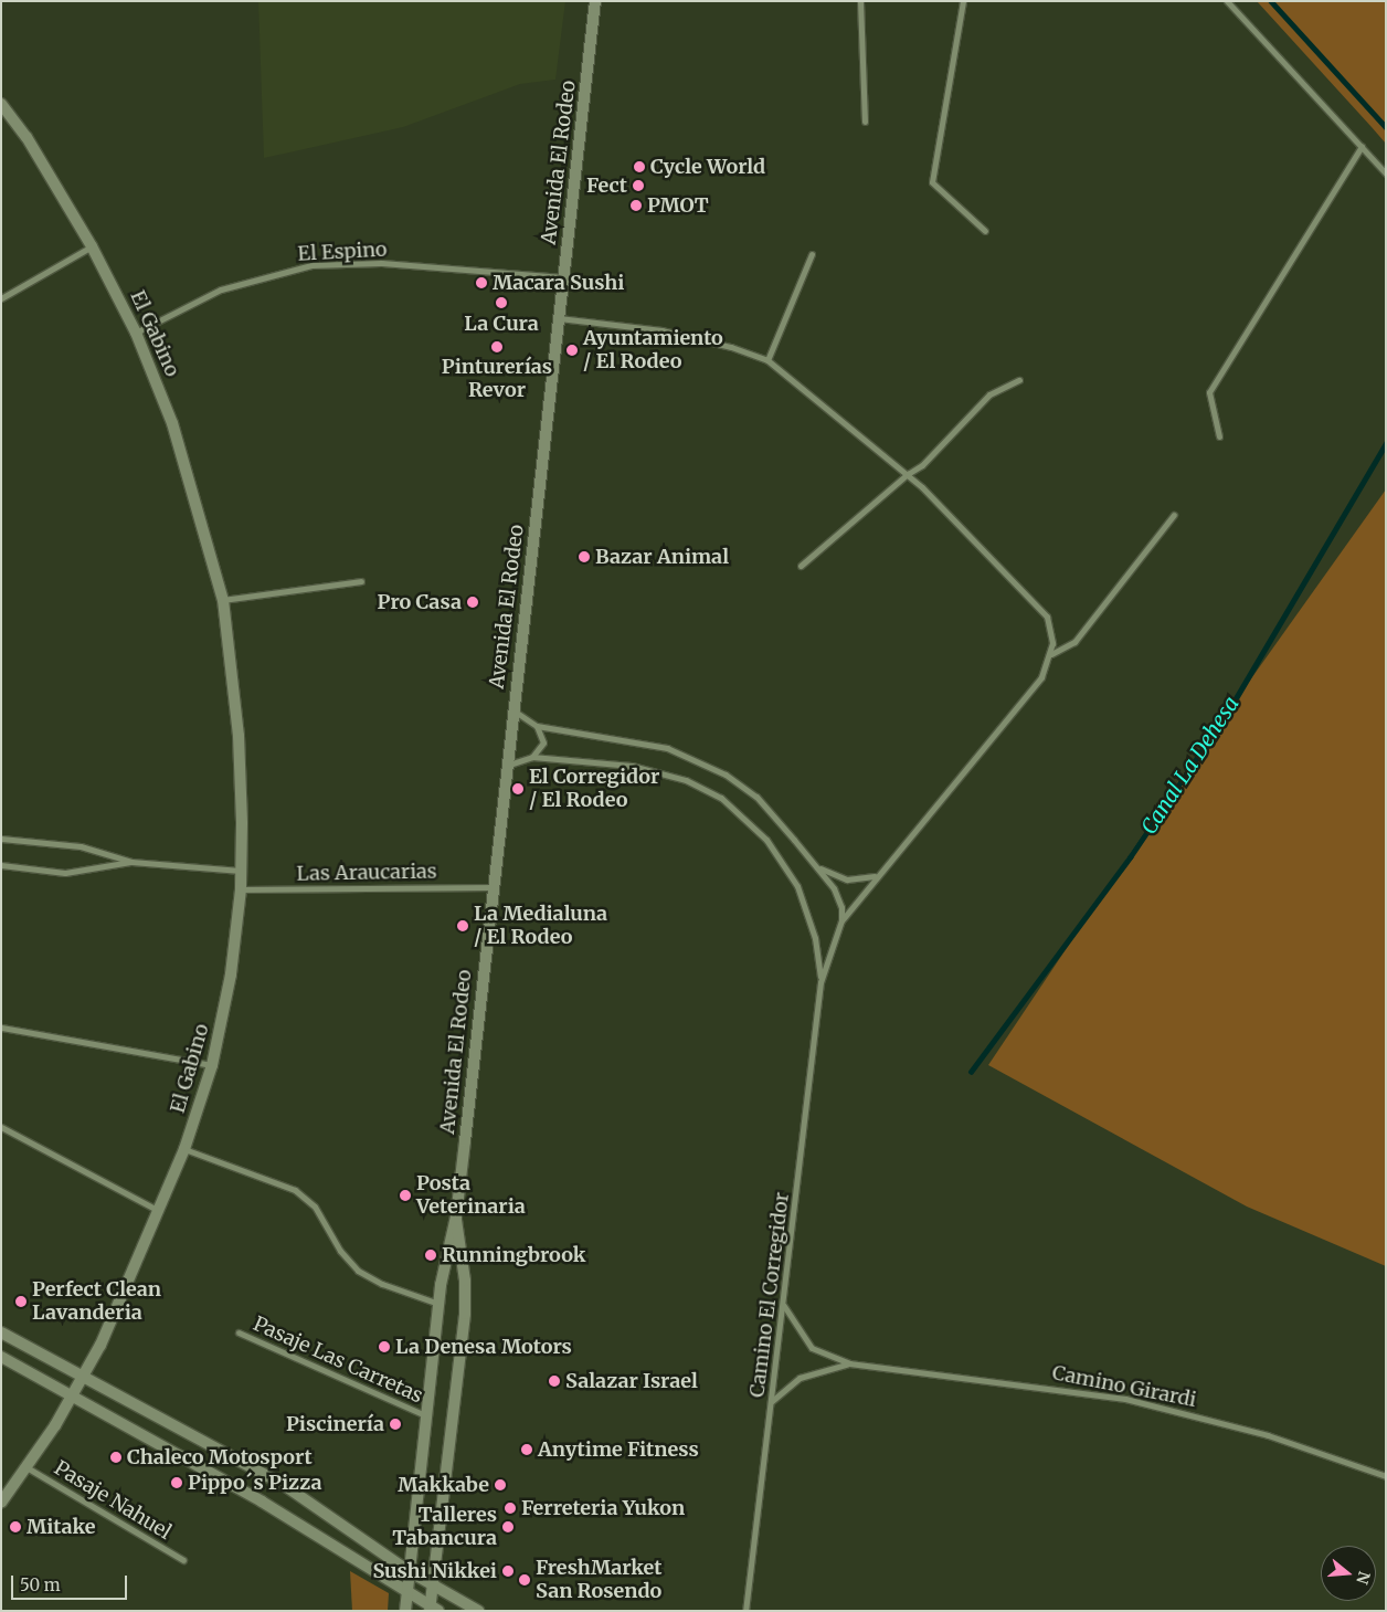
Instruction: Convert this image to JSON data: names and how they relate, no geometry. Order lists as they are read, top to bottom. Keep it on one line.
{"streets":{"main road":["Avenida El Rodeo","El Gabino"],"street":["El Espino","Las Araucarias","Camino El Corregidor","Pasaje Las Carretas","Camino Girardi","Pasaje Nahuel"]},"crossings":[["Avenida El Rodeo","El Espino"],["Avenida El Rodeo","Las Araucarias"],["Avenida El Rodeo","Camino El Corregidor"],["Avenida El Rodeo","Pasaje Las Carretas"],["El Espino","El Gabino"],["El Gabino","Las Araucarias"],["El Gabino","Pasaje Nahuel"],["Camino El Corregidor","Camino Girardi"]],"water":["Canal La Dehesa"],"places":["Cycle World","Fect","PMOT","Macara Sushi","La Cura","Pinturerías Revor","Ayuntamiento / El Rodeo","Bazar Animal","Pro Casa","El Corregidor / El Rodeo","La Medialuna / El Rodeo","Posta Veterinaria","Runningbrook","Perfect Clean Lavanderia","La Denesa Motors","Salazar Israel","Piscinería","Anytime Fitness","Chaleco Motosport","Pippo´s Pizza","Makkabe","Ferreteria Yukon","Mitake","Talleres Tabancura","Sushi Nikkei","FreshMarket San Rosendo"],"scale_bar":"50 m","north":"right"}
